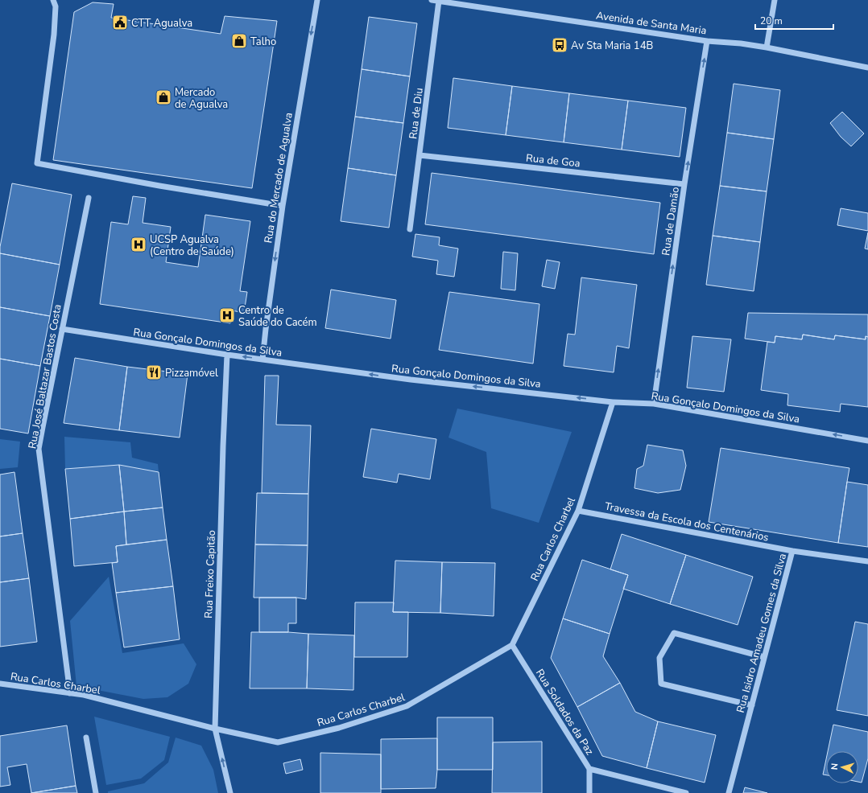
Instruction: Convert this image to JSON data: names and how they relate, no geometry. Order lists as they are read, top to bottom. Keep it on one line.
{"streets":{"street":["Avenida de Santa Maria","Rua de Diu","Rua de Goa","Rua do Mercado de Agualva","Rua de Damão","Rua Gonçalo Domingos da Silva","Rua José Baltazar Bastos Costa","Travessa da Escola dos Centenários","Rua Carlos Charbel","Rua Freixo Capitão","Rua Isidro Amadeu Gomes da Silva","Rua Soldados da Paz"]},"crossings":[["Avenida de Santa Maria","Rua de Diu"],["Avenida de Santa Maria","Rua de Damão"],["Rua de Diu","Rua de Goa"],["Rua de Goa","Rua de Damão"],["Rua do Mercado de Agualva","Rua Gonçalo Domingos da Silva"],["Rua de Damão","Rua Gonçalo Domingos da Silva"],["Rua Gonçalo Domingos da Silva","Rua José Baltazar Bastos Costa"],["Rua Gonçalo Domingos da Silva","Rua Carlos Charbel"],["Rua Gonçalo Domingos da Silva","Rua Freixo Capitão"],["Rua José Baltazar Bastos Costa","Rua Carlos Charbel"],["Travessa da Escola dos Centenários","Rua Carlos Charbel"],["Travessa da Escola dos Centenários","Rua Isidro Amadeu Gomes da Silva"],["Rua Carlos Charbel","Rua Freixo Capitão"],["Rua Carlos Charbel","Rua Soldados da Paz"]],"one_way":["Rua do Mercado de Agualva","Rua de Damão","Rua Gonçalo Domingos da Silva"],"places":{"public building":["CTT Agualva"],"shop":["Talho","Mercado de Agualva"],"bus stop":["Av Sta Maria 14B"],"hospital":["UCSP Agualva (Centro de Saúde)","Centro de Saúde do Cacém"],"restaurant":["Pizzamóvel"]},"scale_bar":"20 m","north":"left"}
